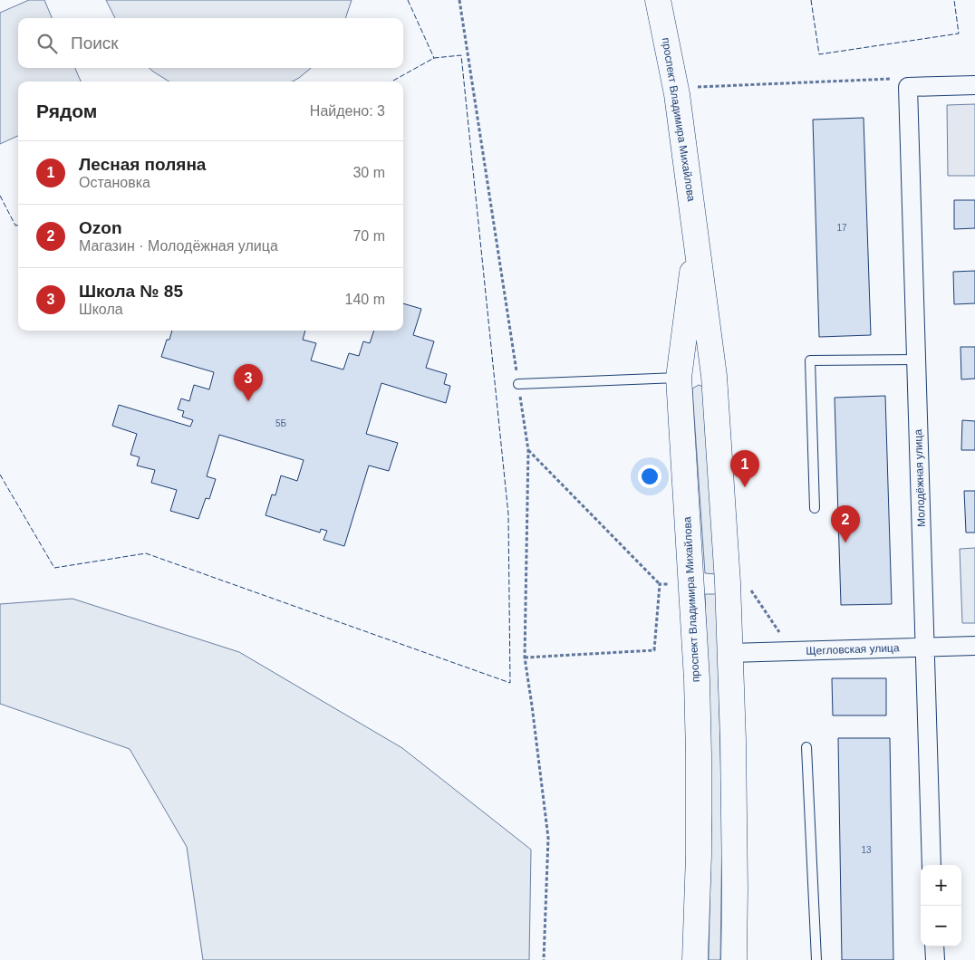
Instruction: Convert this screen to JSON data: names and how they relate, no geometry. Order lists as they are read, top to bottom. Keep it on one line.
{"streets":{"main road":["проспект Владимира Михайлова"],"street":["Молодёжная улица","Щегловская улица"]},"crossings":[["проспект Владимира Михайлова","Щегловская улица"],["Молодёжная улица","Щегловская улица"]],"house_numbers":["17","5Б","13"],"page":{"search":"Поиск","heading":["Рядом","Найдено: 3"],"list":[{"mark":"1","name":"Лесная поляна","note":"Остановка","value":"30 m"},{"mark":"2","name":"Ozon","note":"Магазин · Молодёжная улица","value":"70 m"},{"mark":"3","name":"Школа № 85","note":"Школа","value":"140 m"}],"pins":["3","1","2"],"map_buttons":["+","−"]}}
